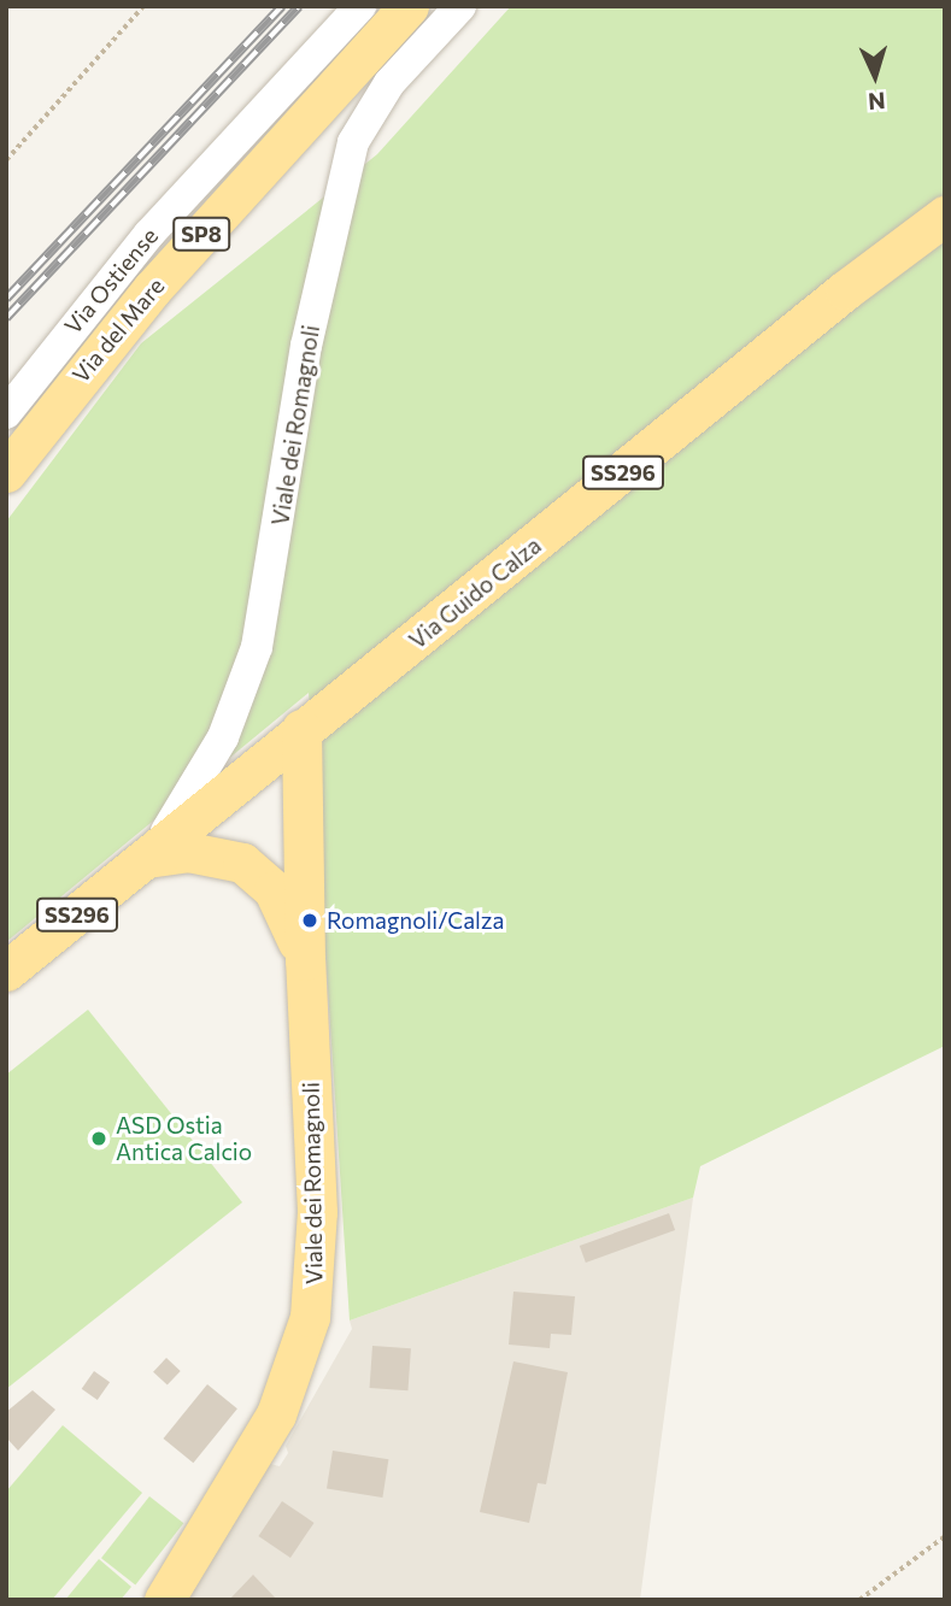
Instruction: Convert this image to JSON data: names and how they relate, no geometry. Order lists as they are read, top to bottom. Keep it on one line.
{"streets":{"main road":["SP8","Via del Mare","Viale dei Romagnoli","SS296","Via Guido Calza"],"street":["Via Ostiense"]},"crossings":[["Viale dei Romagnoli","Via Guido Calza"]],"places":["Romagnoli/Calza","ASD Ostia Antica Calcio"],"north":"bottom"}
